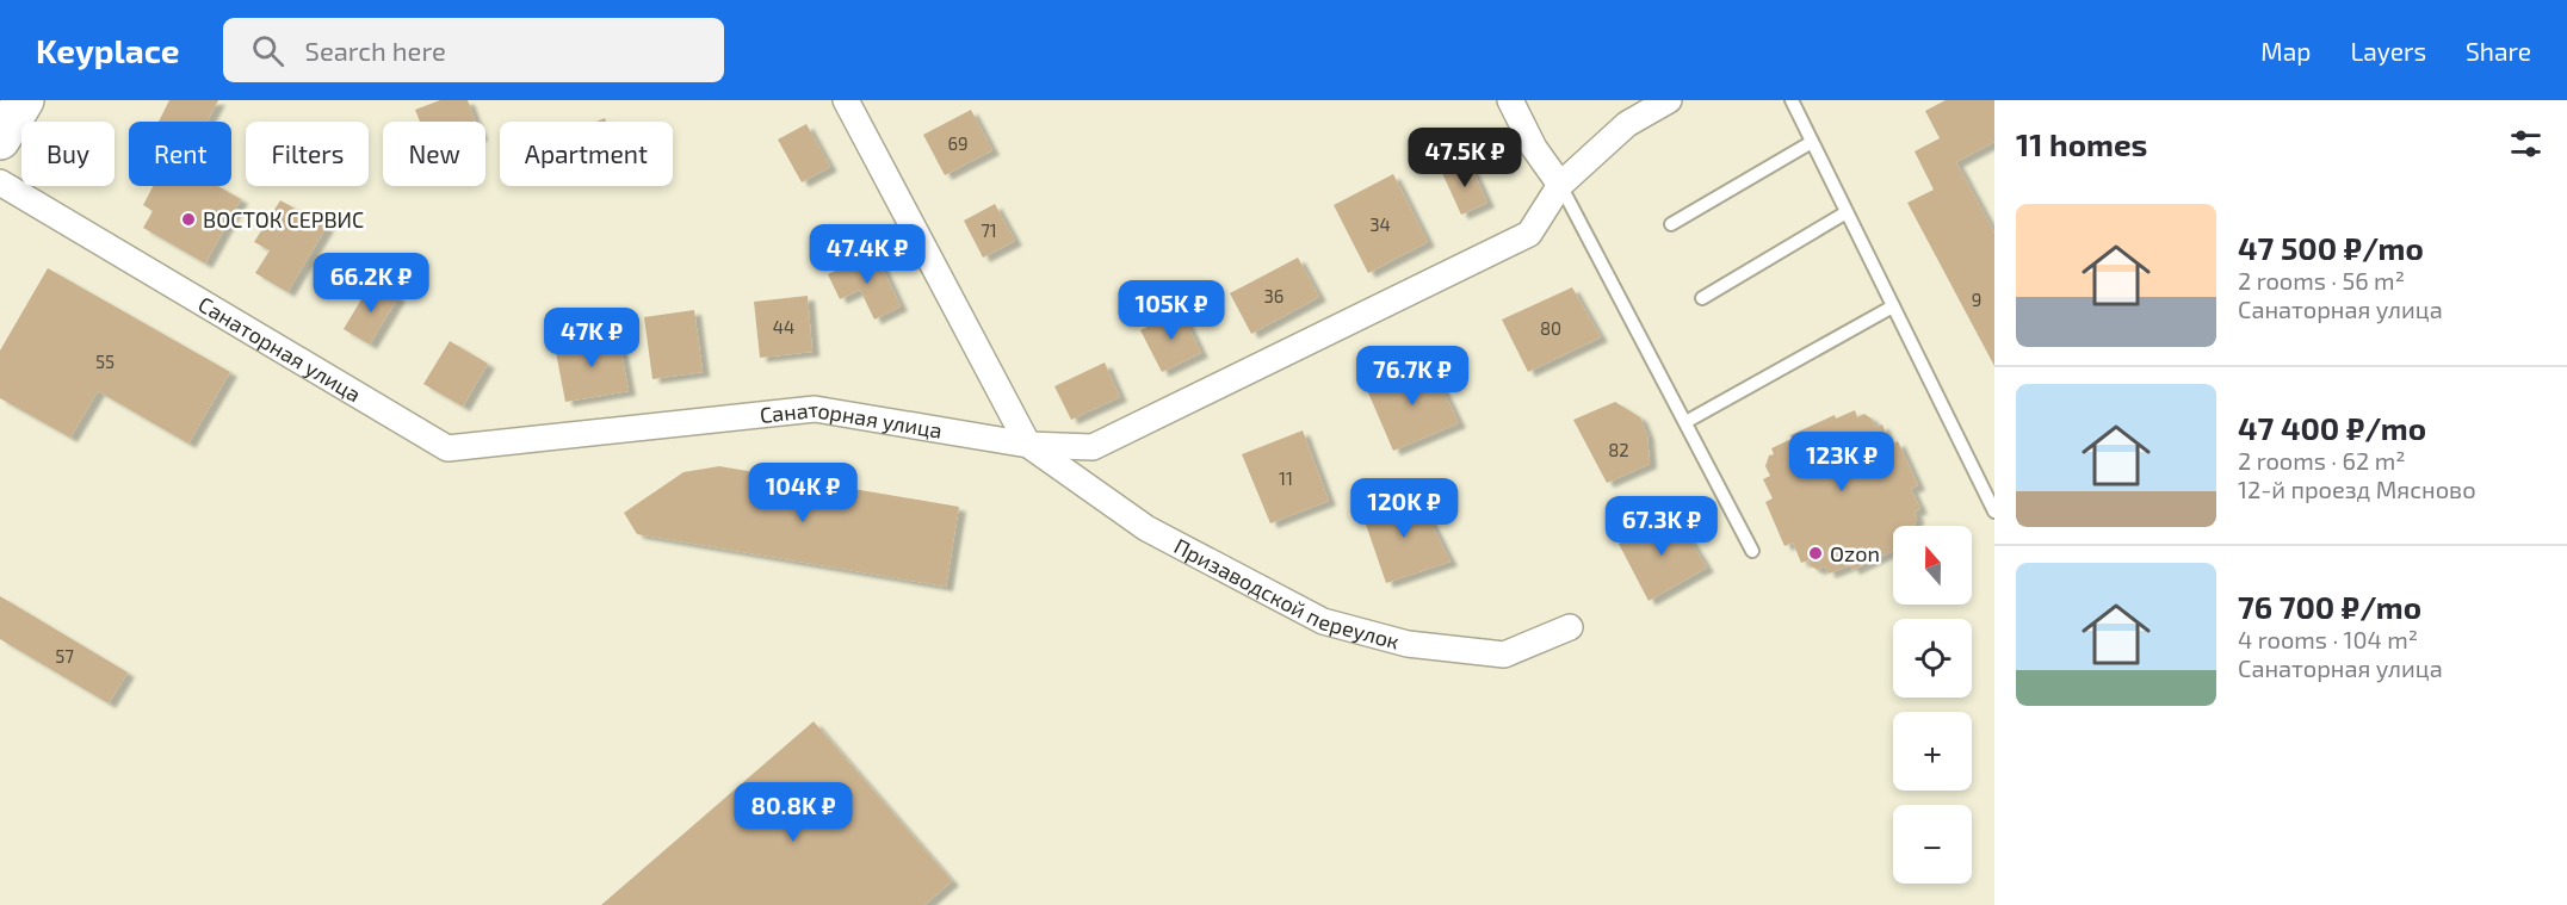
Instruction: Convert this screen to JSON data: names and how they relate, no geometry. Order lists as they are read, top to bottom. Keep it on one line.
{"streets":{"street":["Санаторная улица","Призаводской переулок"]},"crossings":[["Санаторная улица","Призаводской переулок"]],"places":["ВОСТОК СЕРВИС","Ozon"],"house_numbers":["69","34","71","36","9","44","80","55","82","11","57"],"north":"top","page":{"header":"Keyplace","search":"Search here","nav":["Map","Layers","Share"],"heading":"11 homes","chip":["Buy","Rent","Filters","New","Apartment"],"price":["47.5K ₽","47.4K ₽","66.2K ₽","105K ₽","47K ₽","76.7K ₽","123K ₽","104K ₽","120K ₽","67.3K ₽","80.8K ₽"],"list":[{"name":"47 500 ₽/mo","note":"2 rooms · 56 m² · Санаторная улица"},{"name":"47 400 ₽/mo","note":"2 rooms · 62 m² · 12-й проезд Мясново"},{"name":"76 700 ₽/mo","note":"4 rooms · 104 m² · Санаторная улица"}],"map_buttons":["+","−"]}}
